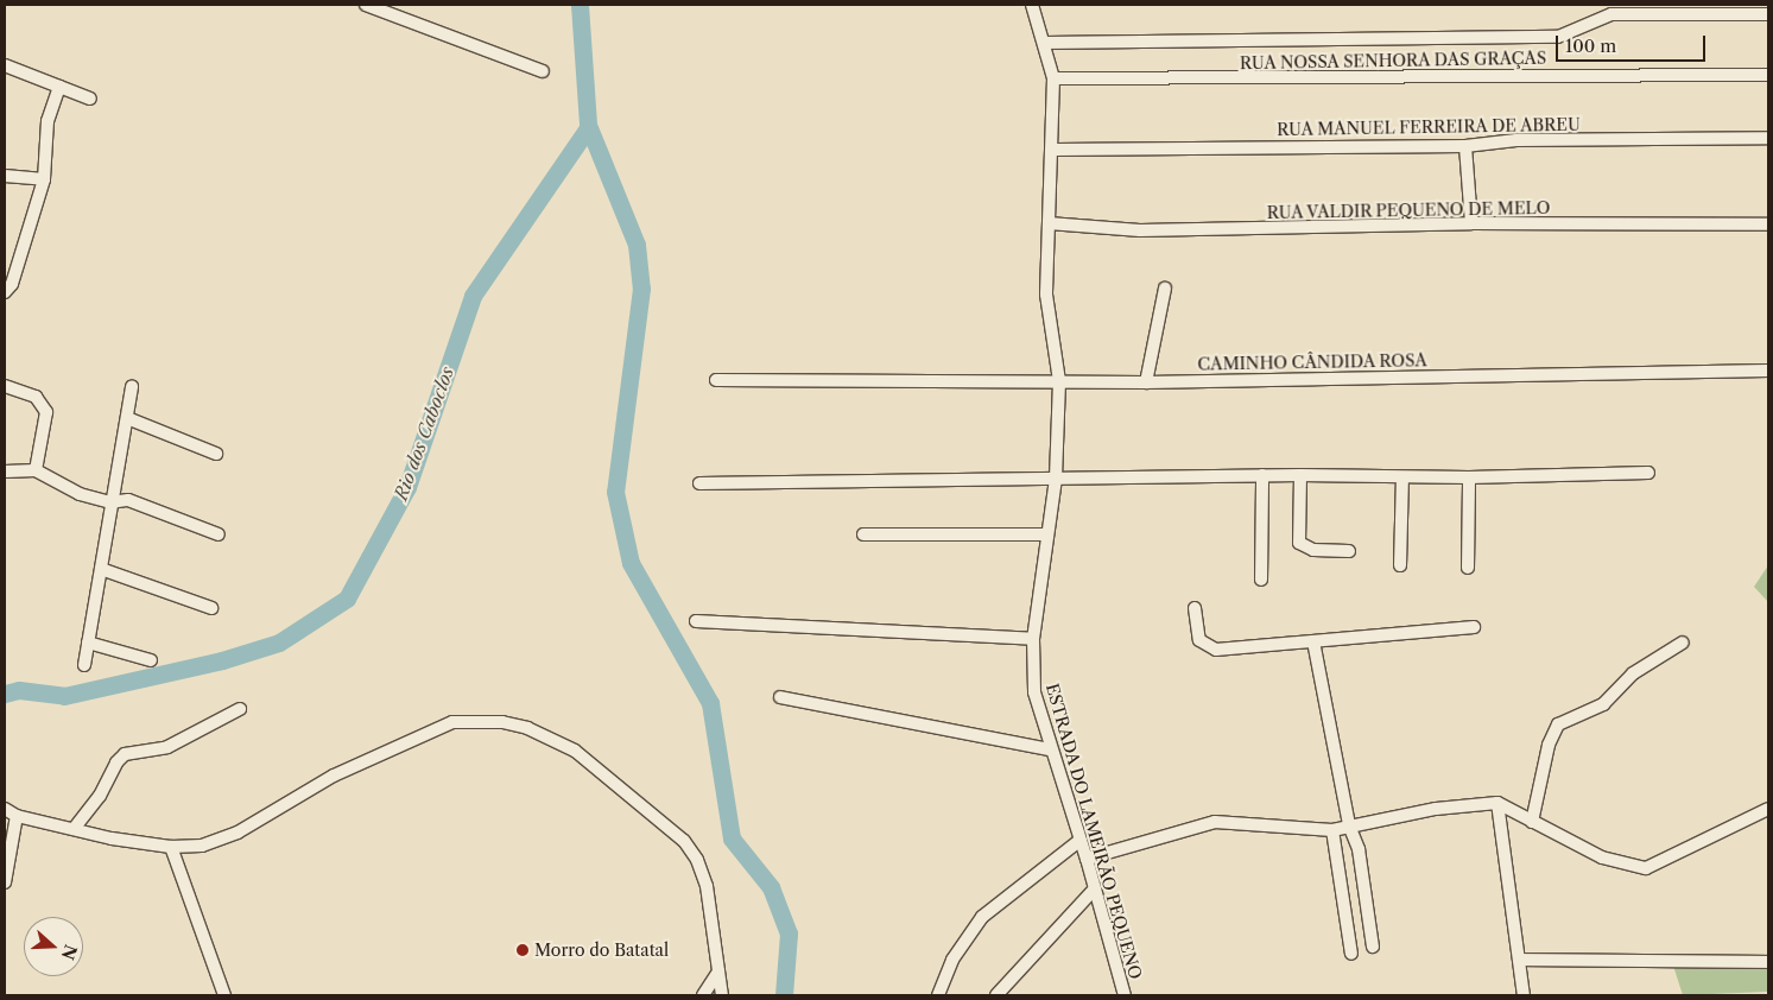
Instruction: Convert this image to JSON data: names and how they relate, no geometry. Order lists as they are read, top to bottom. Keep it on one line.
{"streets":{"street":["RUA NOSSA SENHORA DAS GRAÇAS","RUA MANUEL FERREIRA DE ABREU","RUA VALDIR PEQUENO DE MELO","CAMINHO CÂNDIDA ROSA","ESTRADA DO LAMEIRÃO PEQUENO"]},"crossings":[["RUA NOSSA SENHORA DAS GRAÇAS","ESTRADA DO LAMEIRÃO PEQUENO"],["RUA MANUEL FERREIRA DE ABREU","ESTRADA DO LAMEIRÃO PEQUENO"],["RUA VALDIR PEQUENO DE MELO","ESTRADA DO LAMEIRÃO PEQUENO"],["CAMINHO CÂNDIDA ROSA","ESTRADA DO LAMEIRÃO PEQUENO"]],"water":["Rio dos Caboclos"],"places":["Morro do Batatal"],"scale_bar":"100 m","north":"right"}
